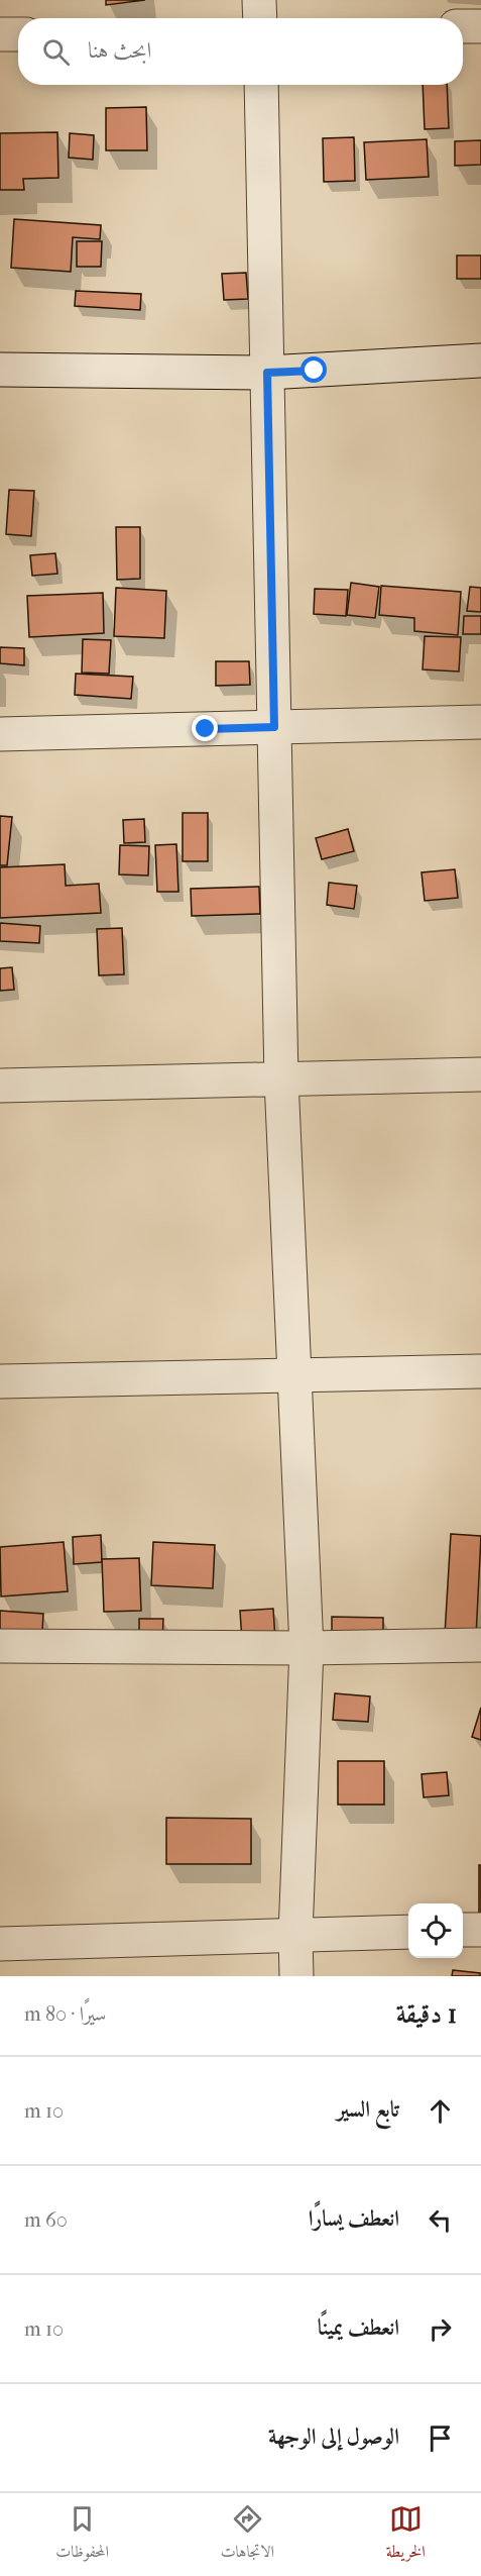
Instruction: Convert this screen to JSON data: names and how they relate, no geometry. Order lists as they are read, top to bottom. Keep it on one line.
{"page":{"search":"ابحث هنا","heading":["1 دقيقة","سيرًا · 80 m"],"list":[["تابع السير","10 m"],["انعطف يسارًا","60 m"],["انعطف يمينًا","10 m"],"الوصول إلى الوجهة"],"nav":["الخريطة","الاتجاهات","المحفوظات"]}}
